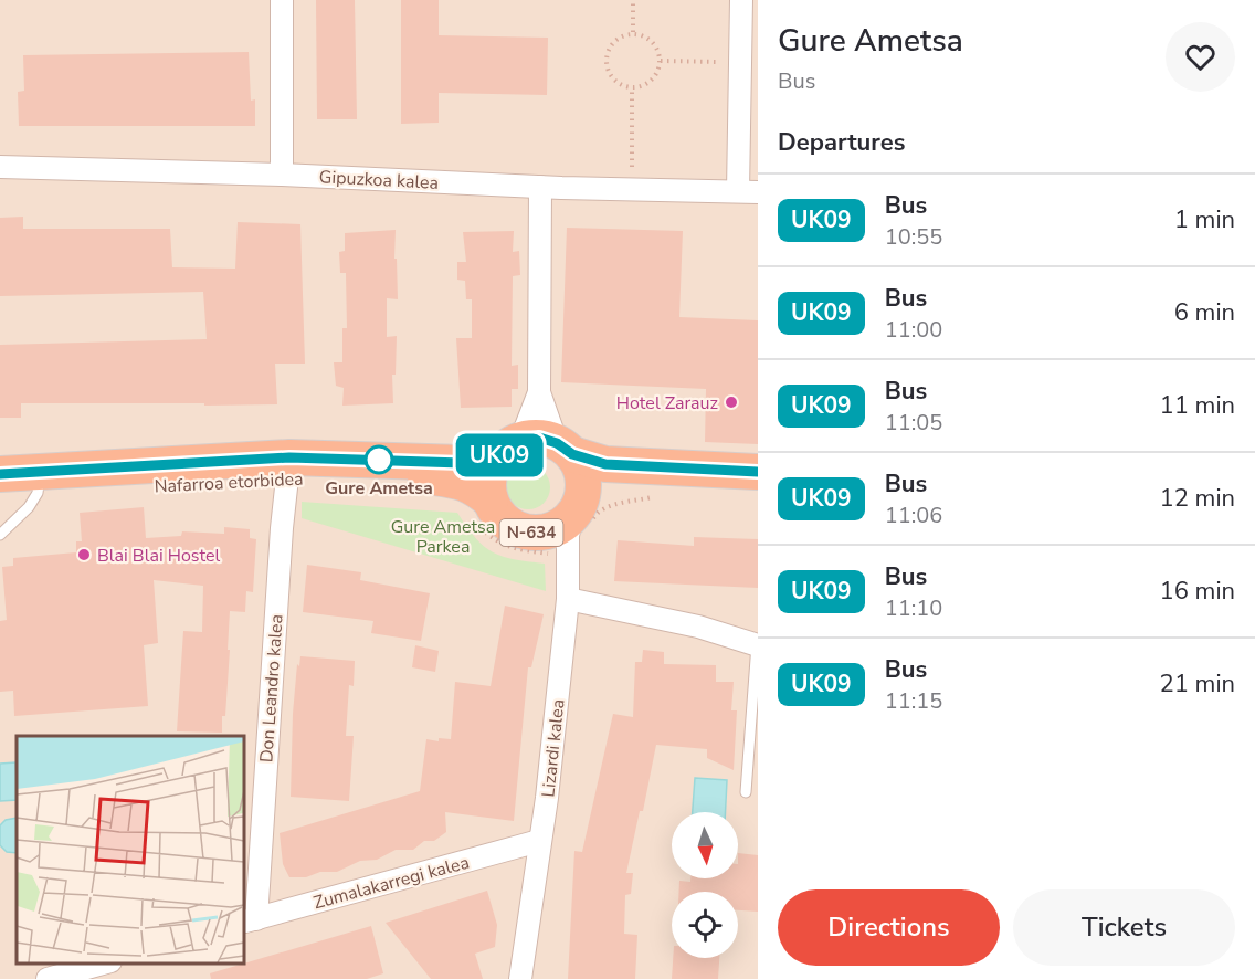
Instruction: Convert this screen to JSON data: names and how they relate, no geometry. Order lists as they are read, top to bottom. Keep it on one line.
{"streets":{"highway":["Nafarroa etorbidea","N-634"],"street":["Gipuzkoa kalea","Don Leandro kalea","Lizardi kalea","Zumalakarregi kalea"]},"crossings":[["Nafarroa etorbidea","N-634"],["Nafarroa etorbidea","Don Leandro kalea"],["Nafarroa etorbidea","Lizardi kalea"],["N-634","Lizardi kalea"],["Don Leandro kalea","Zumalakarregi kalea"],["Lizardi kalea","Zumalakarregi kalea"]],"parks":["Gure Ametsa Parkea"],"places":["Hotel Zarauz","Gure Ametsa","Blai Blai Hostel"],"lines":["bus line UK09"],"north":"bottom","page":{"on_map":"UK09","heading":[["Gure Ametsa","Bus"],"Departures"],"list":[{"mark":"UK09","name":"Bus","note":"10:55","value":"1 min"},{"mark":"UK09","name":"Bus","note":"11:00","value":"6 min"},{"mark":"UK09","name":"Bus","note":"11:05","value":"11 min"},{"mark":"UK09","name":"Bus","note":"11:06","value":"12 min"},{"mark":"UK09","name":"Bus","note":"11:10","value":"16 min"},{"mark":"UK09","name":"Bus","note":"11:15","value":"21 min"}],"buttons":["Directions","Tickets"]}}
